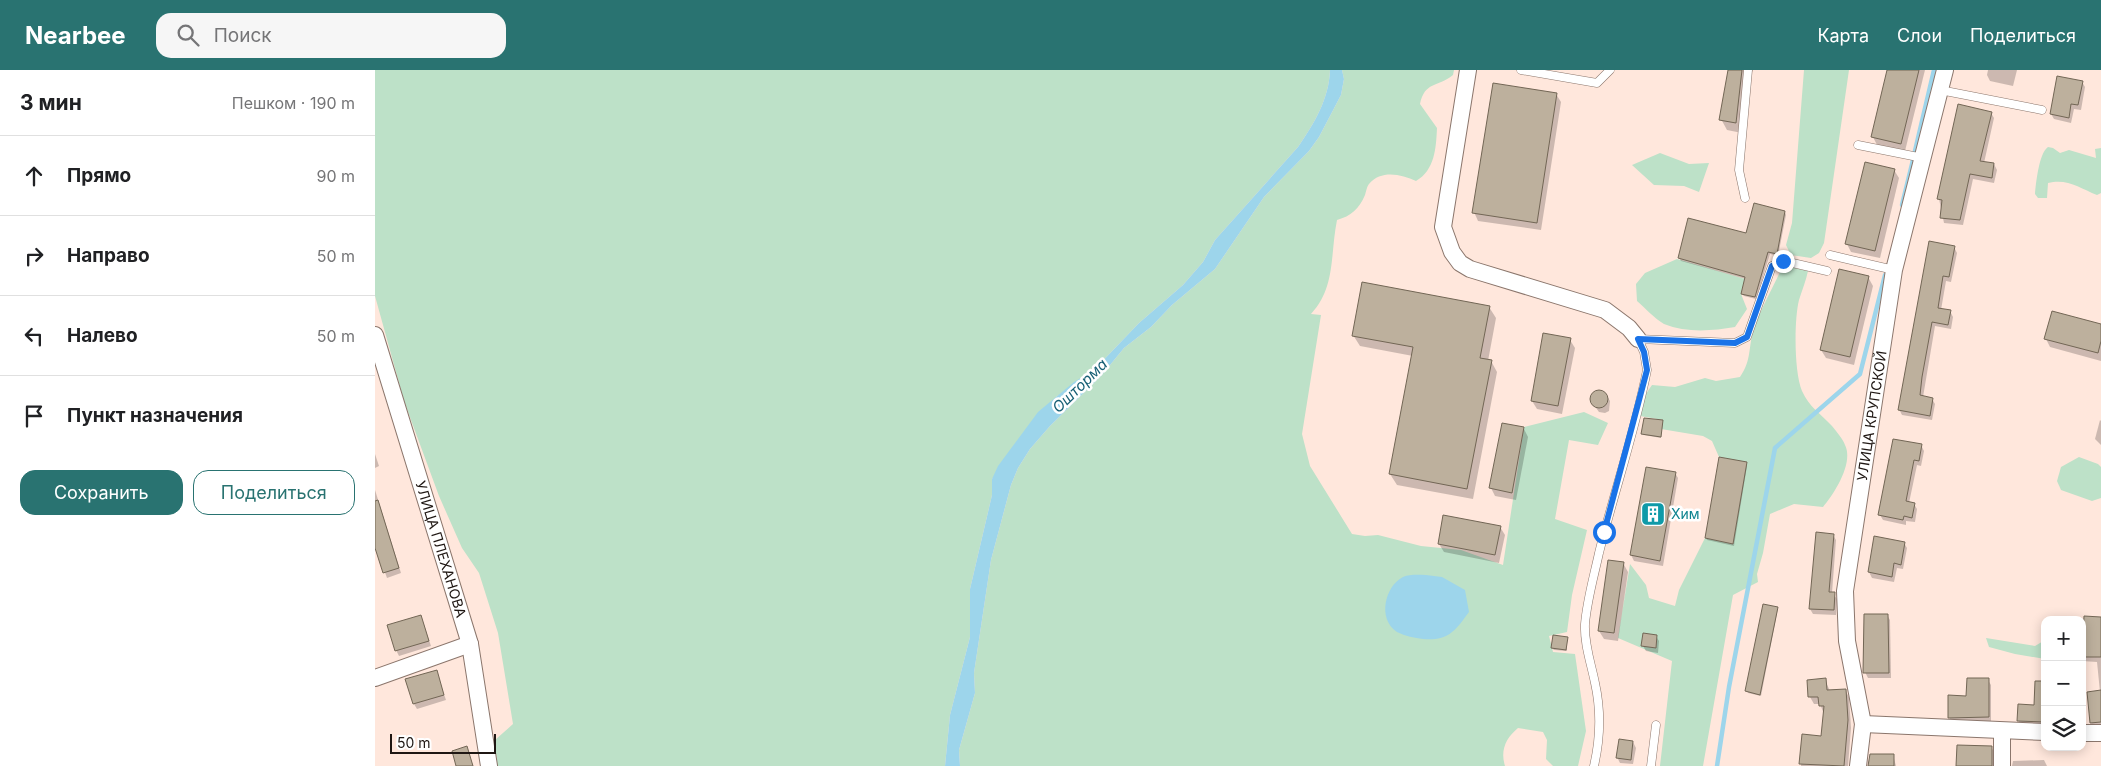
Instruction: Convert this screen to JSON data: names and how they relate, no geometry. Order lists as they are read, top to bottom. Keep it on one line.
{"streets":{"street":["УЛИЦА КРУПСКОЙ","УЛИЦА ПЛЕХАНОВА"]},"water":["Ошторма"],"places":{"building":["Хим"]},"scale_bar":"50 m","page":{"header":"Nearbee","search":"Поиск","nav":["Карта","Слои","Поделиться"],"heading":["3 мин","Пешком · 190 m"],"list":[["Прямо","90 m"],["Направо","50 m"],["Налево","50 m"],"Пункт назначения"],"buttons":["Сохранить","Поделиться"],"map_buttons":["+","−"],"scale":"50 m"}}
